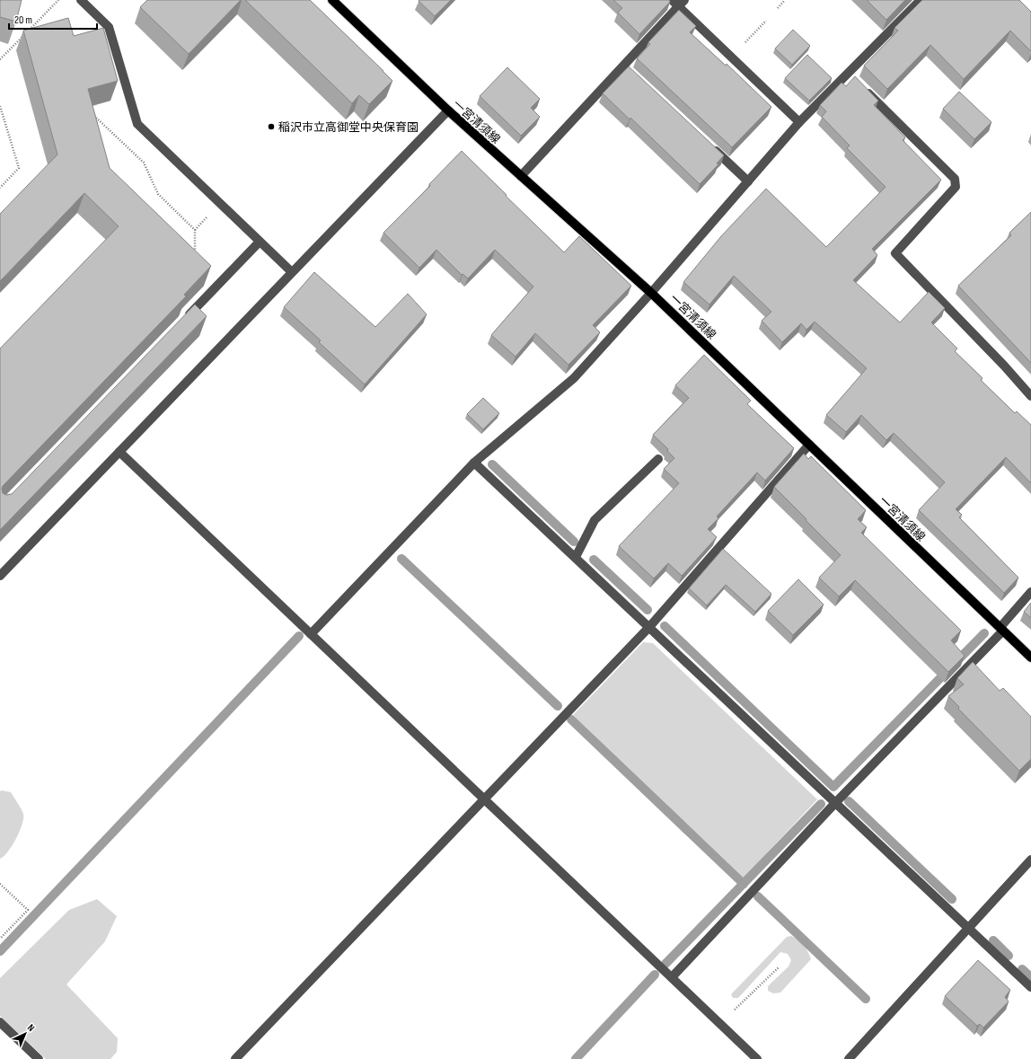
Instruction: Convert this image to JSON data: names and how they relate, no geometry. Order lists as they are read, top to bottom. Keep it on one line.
{"streets":{"main road":["一宮清須線"]},"places":["稲沢市立高御堂中央保育園"],"scale_bar":"20 m","north":"top right"}
